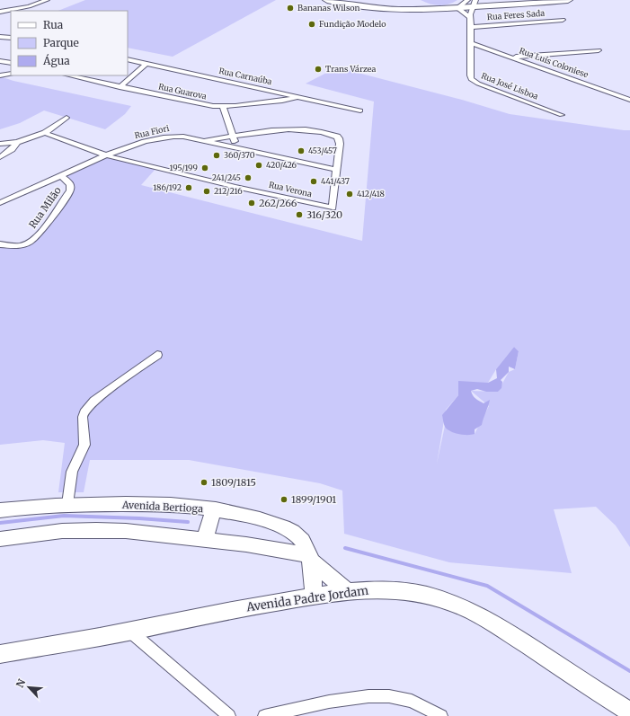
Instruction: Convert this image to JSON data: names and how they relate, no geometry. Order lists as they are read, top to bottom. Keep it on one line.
{"streets":{"street":["Rua Feres Sada","Rua Luís Coloniese","Rua Carnaúba","Rua José Lisboa","Rua Guarova","Rua Fiori","Rua Verona","Rua Milão","Avenida Bertioga","Avenida Padre Jordam"]},"crossings":[["Rua Feres Sada","Rua José Lisboa"],["Rua Luís Coloniese","Rua José Lisboa"],["Rua Carnaúba","Rua Guarova"],["Rua Fiori","Rua Verona"],["Rua Fiori","Rua Milão"],["Avenida Bertioga","Avenida Padre Jordam"]],"places":["Bananas Wilson","Fundição Modelo","Trans Várzea","453/457","360/370","420/426","195/199","241/245","441/437","186/192","212/216","412/418","262/266","316/320","1809/1815","1899/1901"],"legend":["Rua","Parque","Água"],"north":"top left"}
